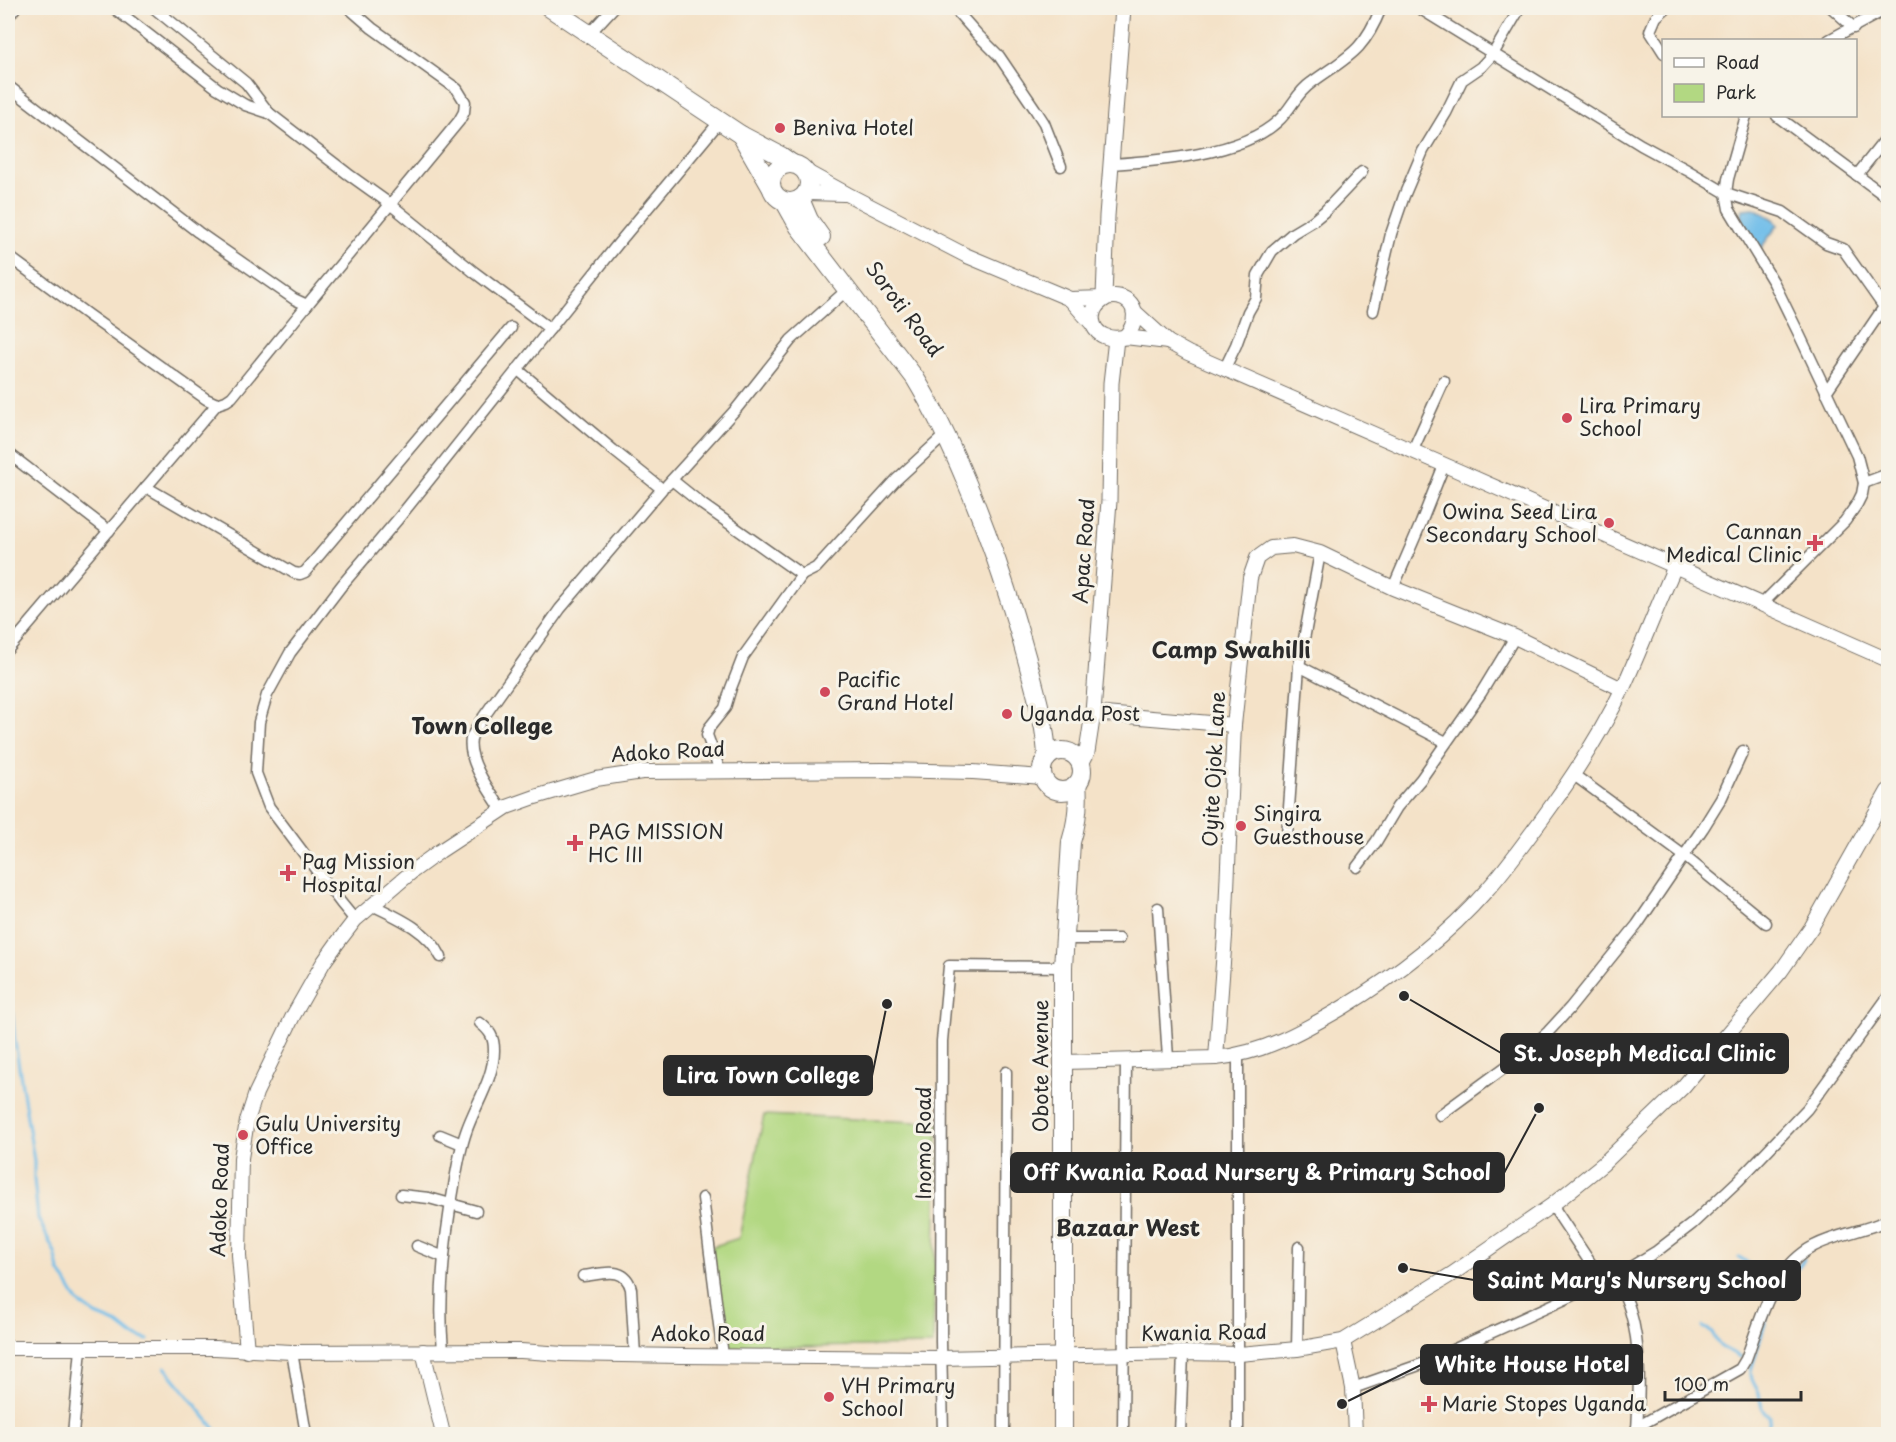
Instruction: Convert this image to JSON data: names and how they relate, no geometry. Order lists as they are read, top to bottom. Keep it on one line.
{"streets":{"main road":["Soroti Road","Apac Road","Obote Avenue"],"street":["Adoko Road","Oyite Ojok Lane","Inomo Road","Kwania Road"]},"crossings":[["Apac Road","Adoko Road"],["Apac Road","Obote Avenue"],["Adoko Road","Obote Avenue"],["Adoko Road","Inomo Road"],["Adoko Road","Kwania Road"],["Obote Avenue","Inomo Road"],["Obote Avenue","Kwania Road"]],"districts":["Camp Swahilli","Town College","Bazaar West"],"places":{"other":["Beniva Hotel","Lira Primary School","Owina Seed Lira Secondary School","Pacific Grand Hotel","Uganda Post","Singira Guesthouse","St. Joseph Medical Clinic","Lira Town College","Off Kwania Road Nursery & Primary School","Gulu University Office","Saint Mary's Nursery School","VH Primary School","White House Hotel"],"health":["Cannan Medical Clinic","PAG MISSION HC III","Pag Mission Hospital","Marie Stopes Uganda"]},"legend":["Road","Park"],"scale_bar":"100 m"}
